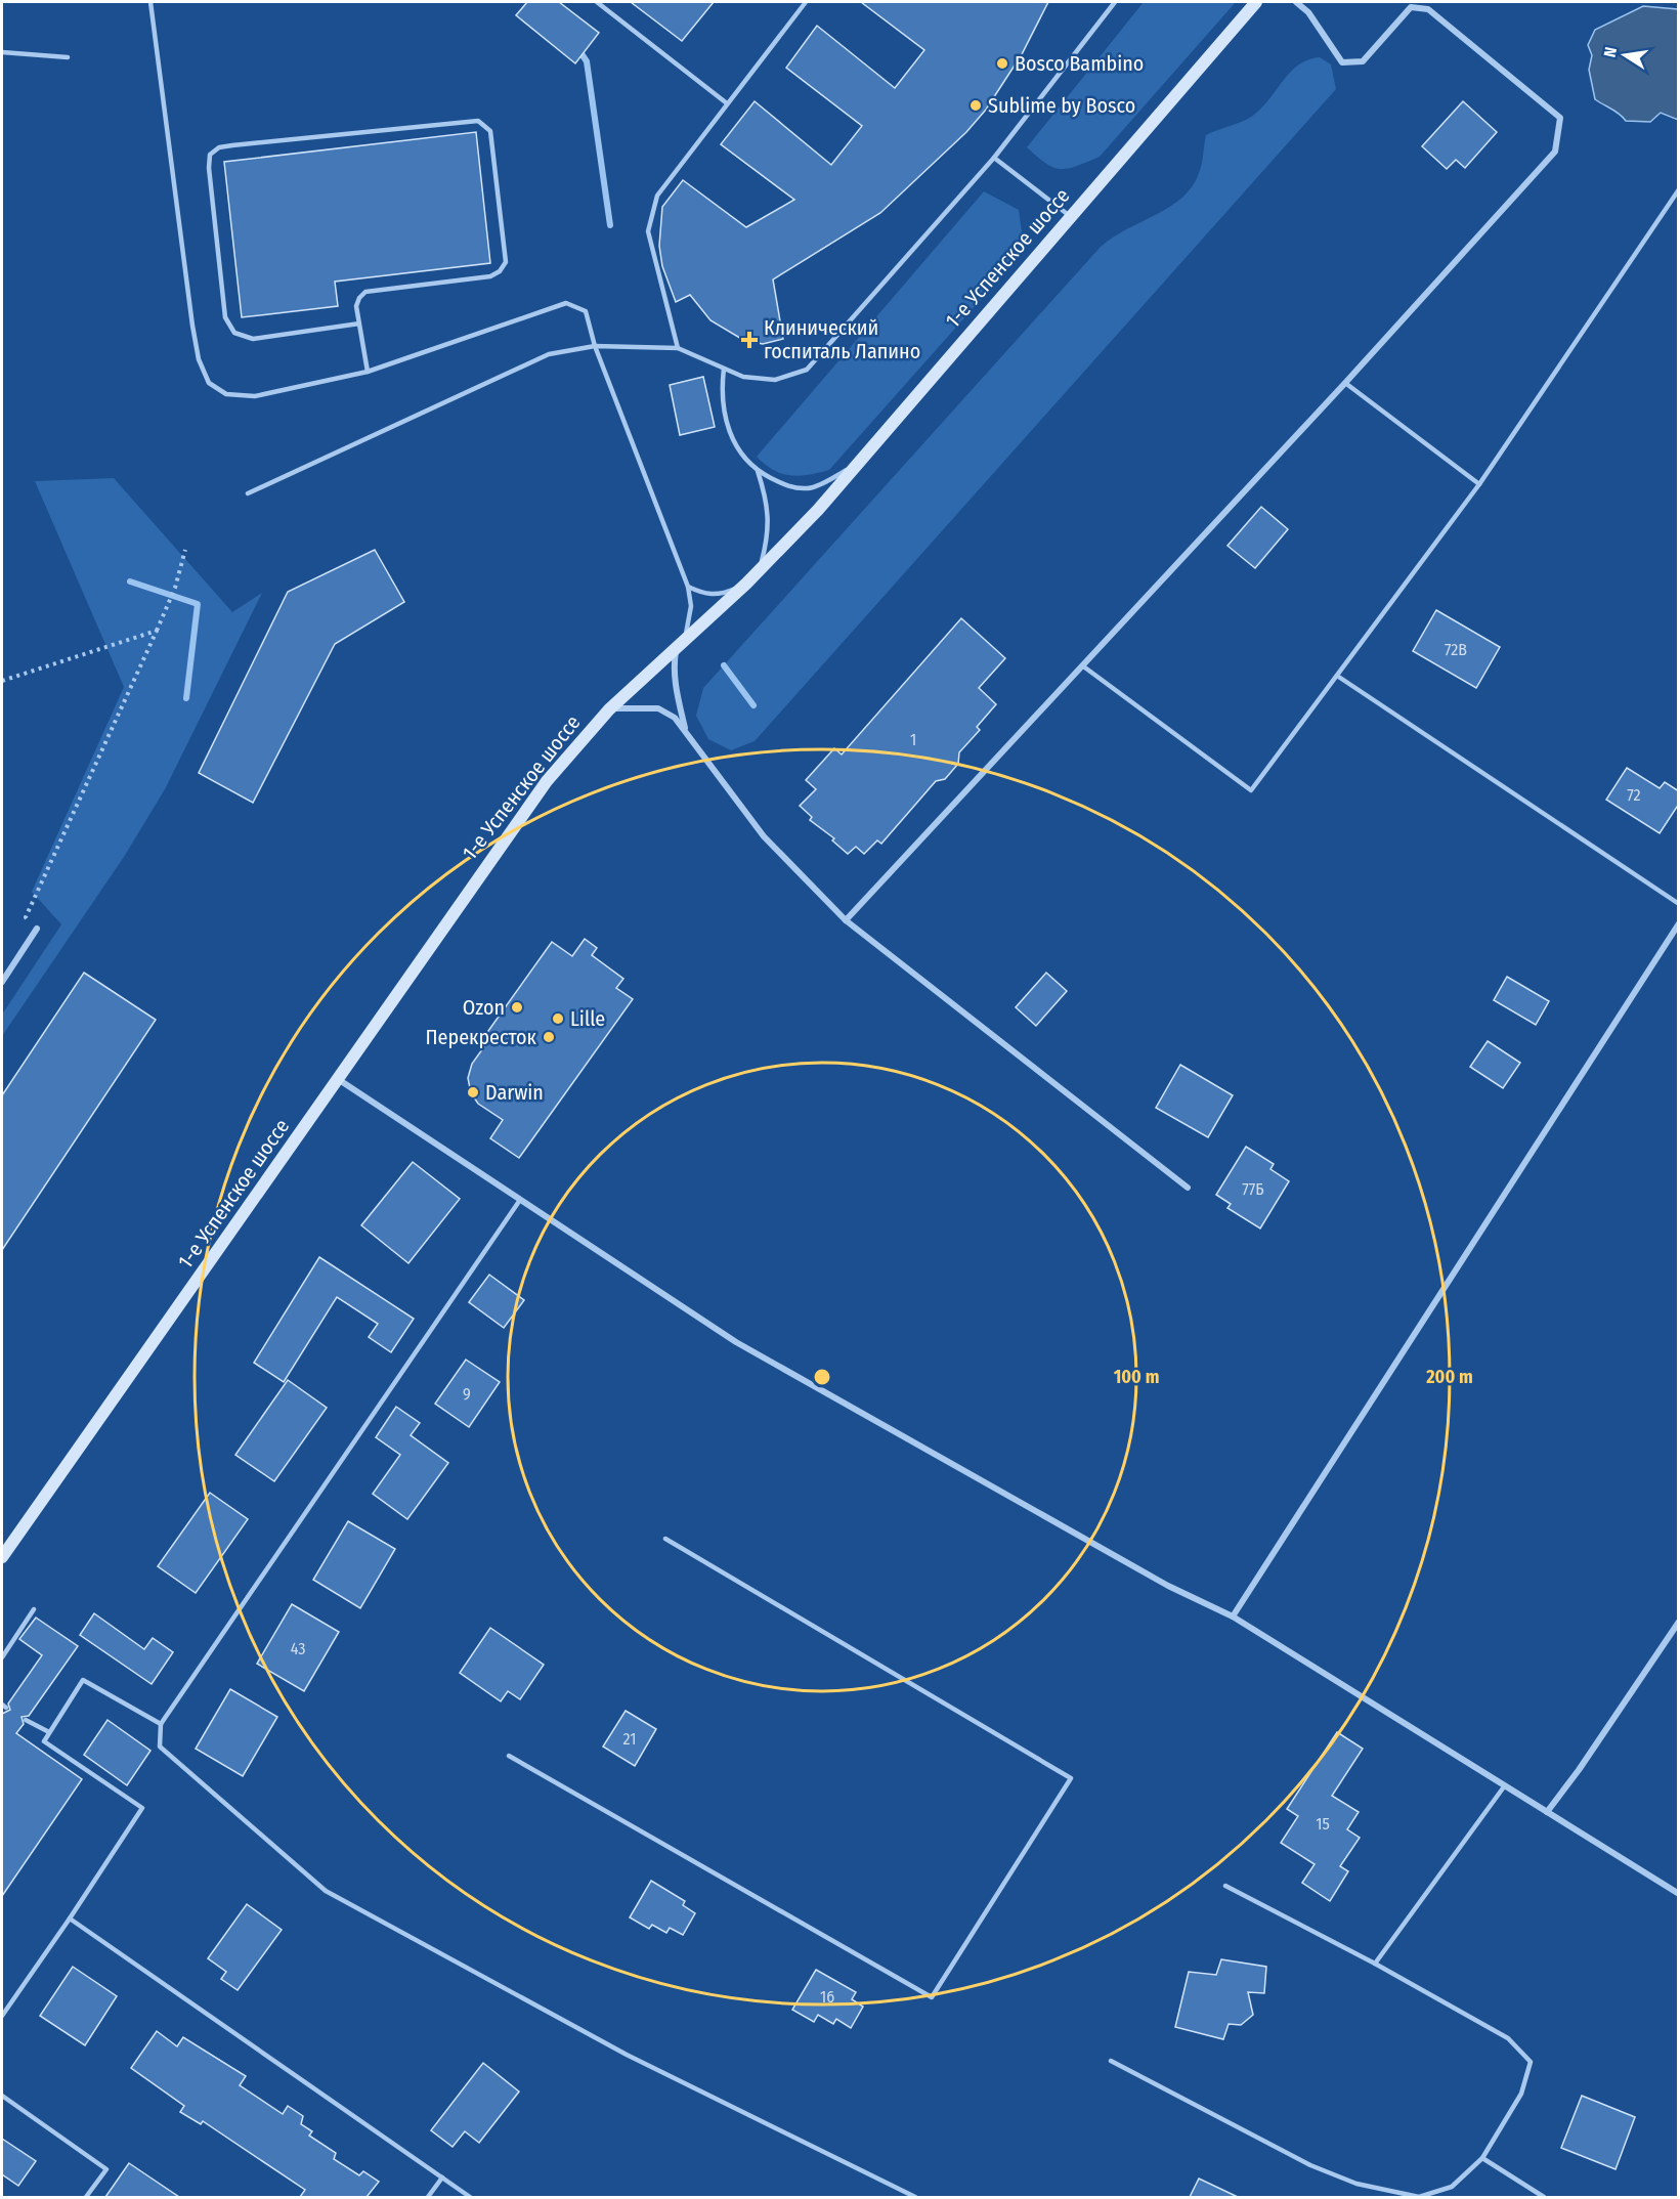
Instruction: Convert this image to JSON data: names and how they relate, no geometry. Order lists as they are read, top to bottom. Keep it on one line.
{"streets":{"main road":["1-е Успенское шоссе"]},"places":{"other":["Bosco Bambino","Sublime by Bosco","Ozon","Lille","Перекресток","Darwin"],"health":["Клинический госпиталь Лапино"]},"house_numbers":["72В","1","72","77Б","9","43","21","15","16"],"north":"left","rings":["100 m","200 m"]}
